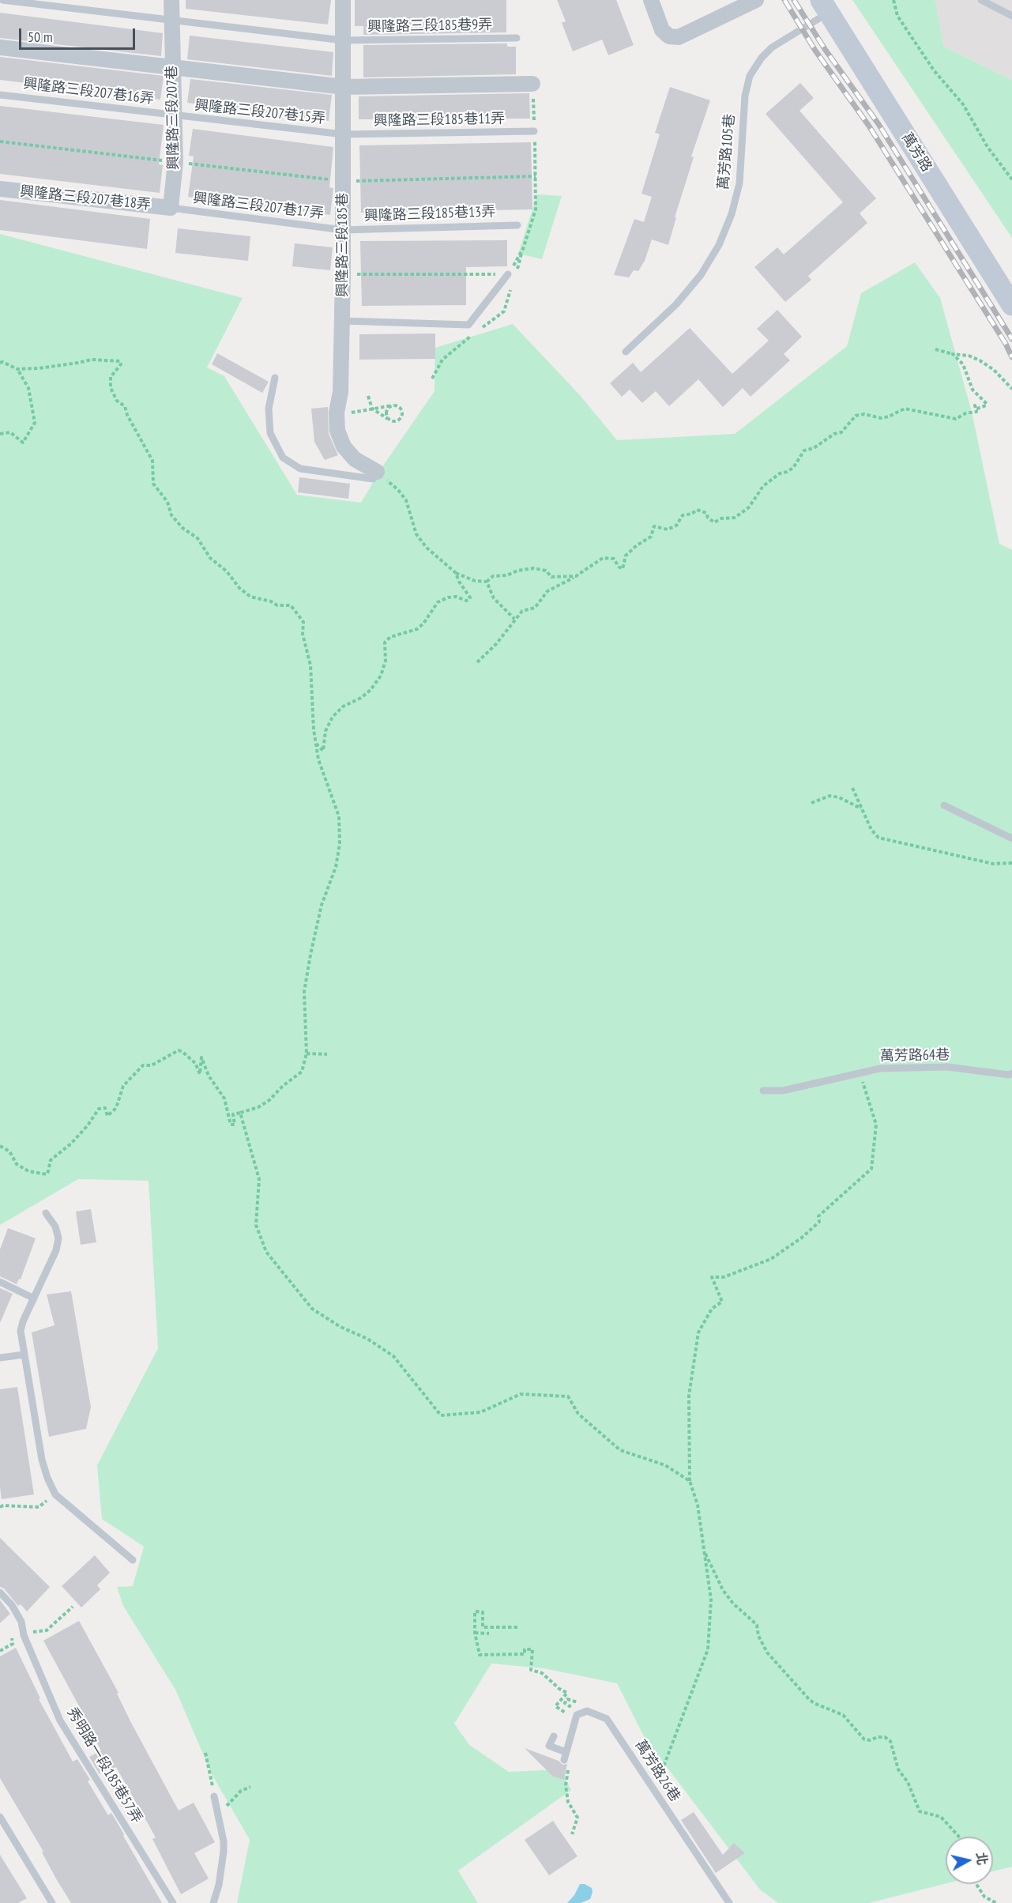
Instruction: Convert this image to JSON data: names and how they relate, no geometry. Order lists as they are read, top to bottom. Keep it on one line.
{"streets":{"street":["興隆路三段207巷","萬芳路","興隆路三段207巷18弄","興隆路三段185巷"],"lane":["興隆路三段185巷9弄","興隆路三段207巷16弄","興隆路三段207巷15弄","興隆路三段185巷11弄","萬芳路105巷","興隆路三段207巷17弄","興隆路三段185巷13弄","萬芳路64巷","秀明路一段185巷57弄","萬芳路26巷"]},"crossings":[["興隆路三段185巷9弄","興隆路三段207巷"],["興隆路三段185巷9弄","興隆路三段185巷"],["興隆路三段207巷16弄","興隆路三段207巷15弄"],["興隆路三段207巷16弄","興隆路三段207巷"],["興隆路三段207巷15弄","興隆路三段207巷"],["興隆路三段207巷15弄","興隆路三段185巷11弄"],["興隆路三段207巷15弄","興隆路三段185巷"],["興隆路三段207巷","興隆路三段207巷18弄"],["興隆路三段207巷","興隆路三段207巷17弄"],["興隆路三段185巷11弄","興隆路三段185巷"],["萬芳路105巷","萬芳路"],["興隆路三段207巷18弄","興隆路三段207巷17弄"],["興隆路三段207巷17弄","興隆路三段185巷13弄"],["興隆路三段207巷17弄","興隆路三段185巷"],["興隆路三段185巷13弄","興隆路三段185巷"]],"scale_bar":"50 m","north":"right"}
